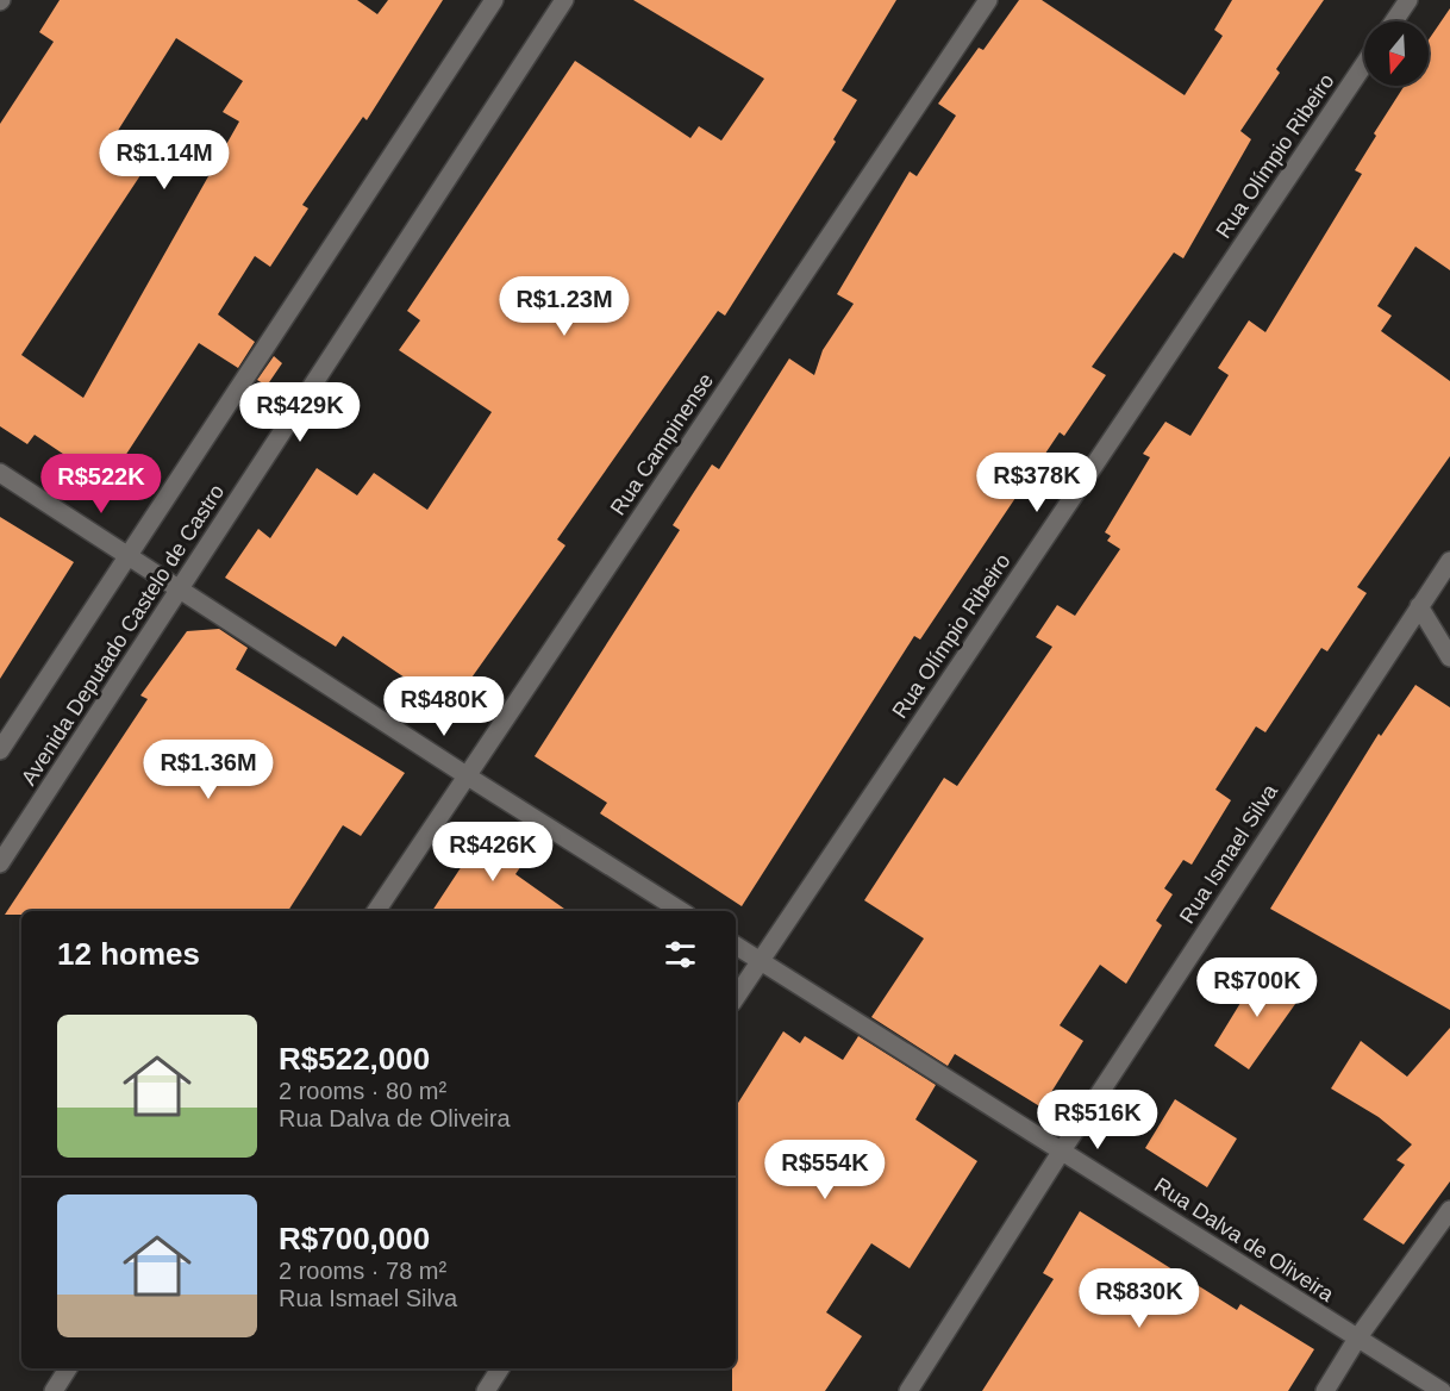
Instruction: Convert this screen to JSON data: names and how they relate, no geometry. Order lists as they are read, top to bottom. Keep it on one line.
{"streets":{"street":["Rua Olímpio Ribeiro","Rua Campinense","Avenida Deputado Castelo de Castro","Rua Ismael Silva","Rua Dalva de Oliveira"]},"crossings":[["Rua Olímpio Ribeiro","Rua Dalva de Oliveira"],["Rua Ismael Silva","Rua Dalva de Oliveira"]],"north":"bottom","page":{"price":["R$1.14M","R$1.23M","R$429K","R$378K","R$522K","R$480K","R$1.36M","R$426K","R$700K","R$516K","R$554K","R$830K"],"heading":"12 homes","list":[{"name":"R$522,000","note":"2 rooms · 80 m² · Rua Dalva de Oliveira"},{"name":"R$700,000","note":"2 rooms · 78 m² · Rua Ismael Silva"}]}}
